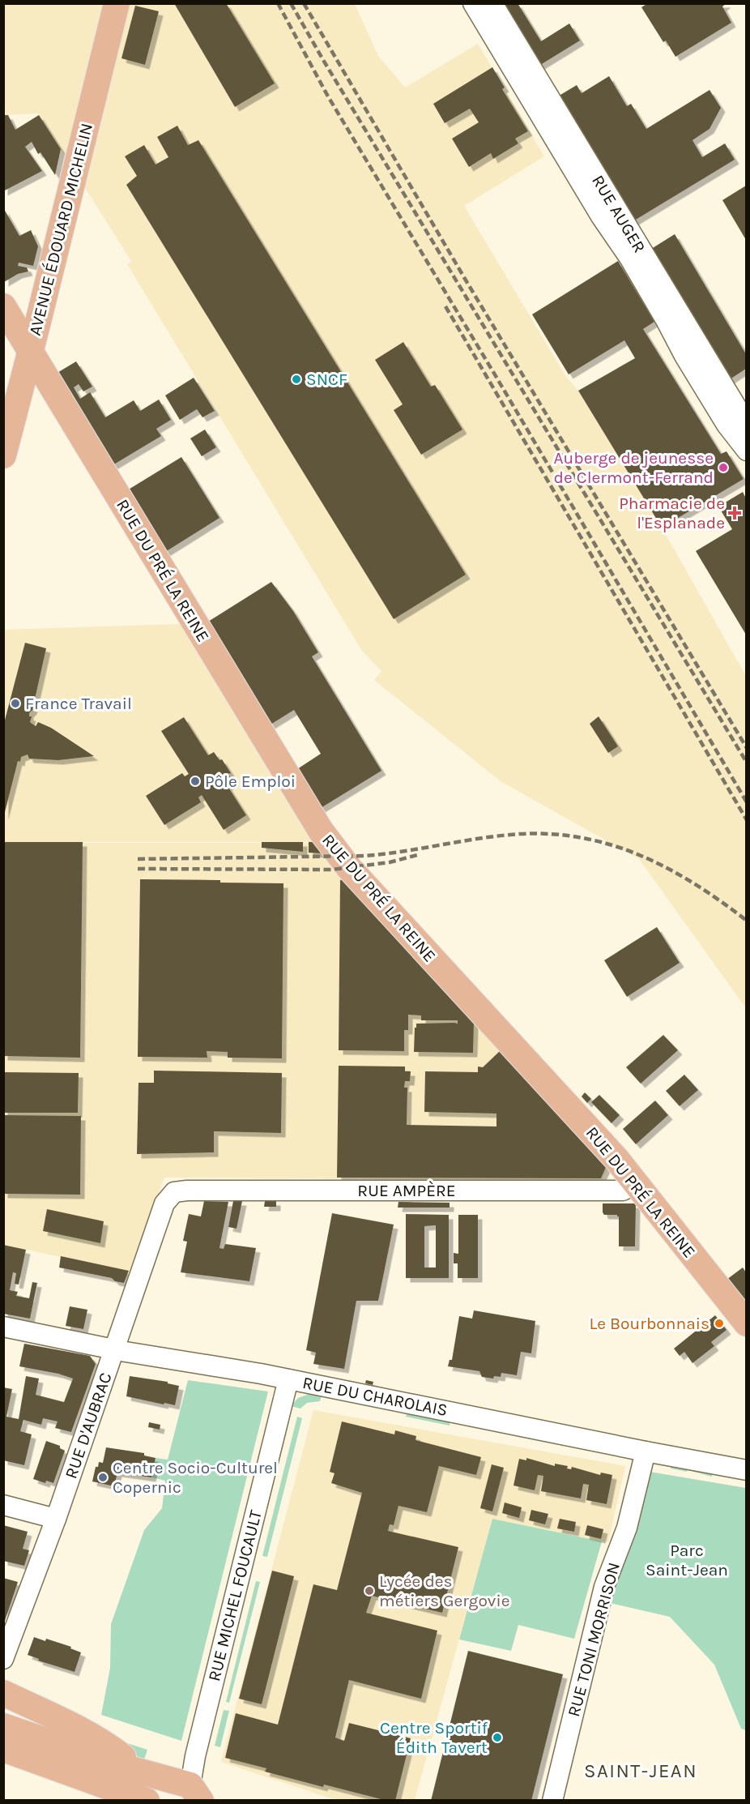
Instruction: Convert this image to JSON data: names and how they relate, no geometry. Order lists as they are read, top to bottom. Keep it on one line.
{"streets":{"main road":["AVENUE ÉDOUARD MICHELIN","RUE DU PRÉ LA REINE"],"street":["RUE AUGER","RUE AMPÈRE","RUE DU CHAROLAIS","RUE D'AUBRAC","RUE MICHEL FOUCAULT","RUE TONI MORRISON"]},"crossings":[["AVENUE ÉDOUARD MICHELIN","RUE DU PRÉ LA REINE"],["RUE DU PRÉ LA REINE","RUE AMPÈRE"],["RUE AMPÈRE","RUE D'AUBRAC"],["RUE DU CHAROLAIS","RUE D'AUBRAC"],["RUE DU CHAROLAIS","RUE MICHEL FOUCAULT"],["RUE DU CHAROLAIS","RUE TONI MORRISON"]],"districts":["SAINT-JEAN"],"parks":["Parc Saint-Jean"],"places":{"other":["SNCF","Auberge de jeunesse de Clermont-Ferrand","France Travail","Pôle Emploi","Le Bourbonnais","Centre Socio-Culturel Copernic","Lycée des métiers Gergovie","Centre Sportif Édith Tavert"],"health":["Pharmacie de l'Esplanade"]}}
